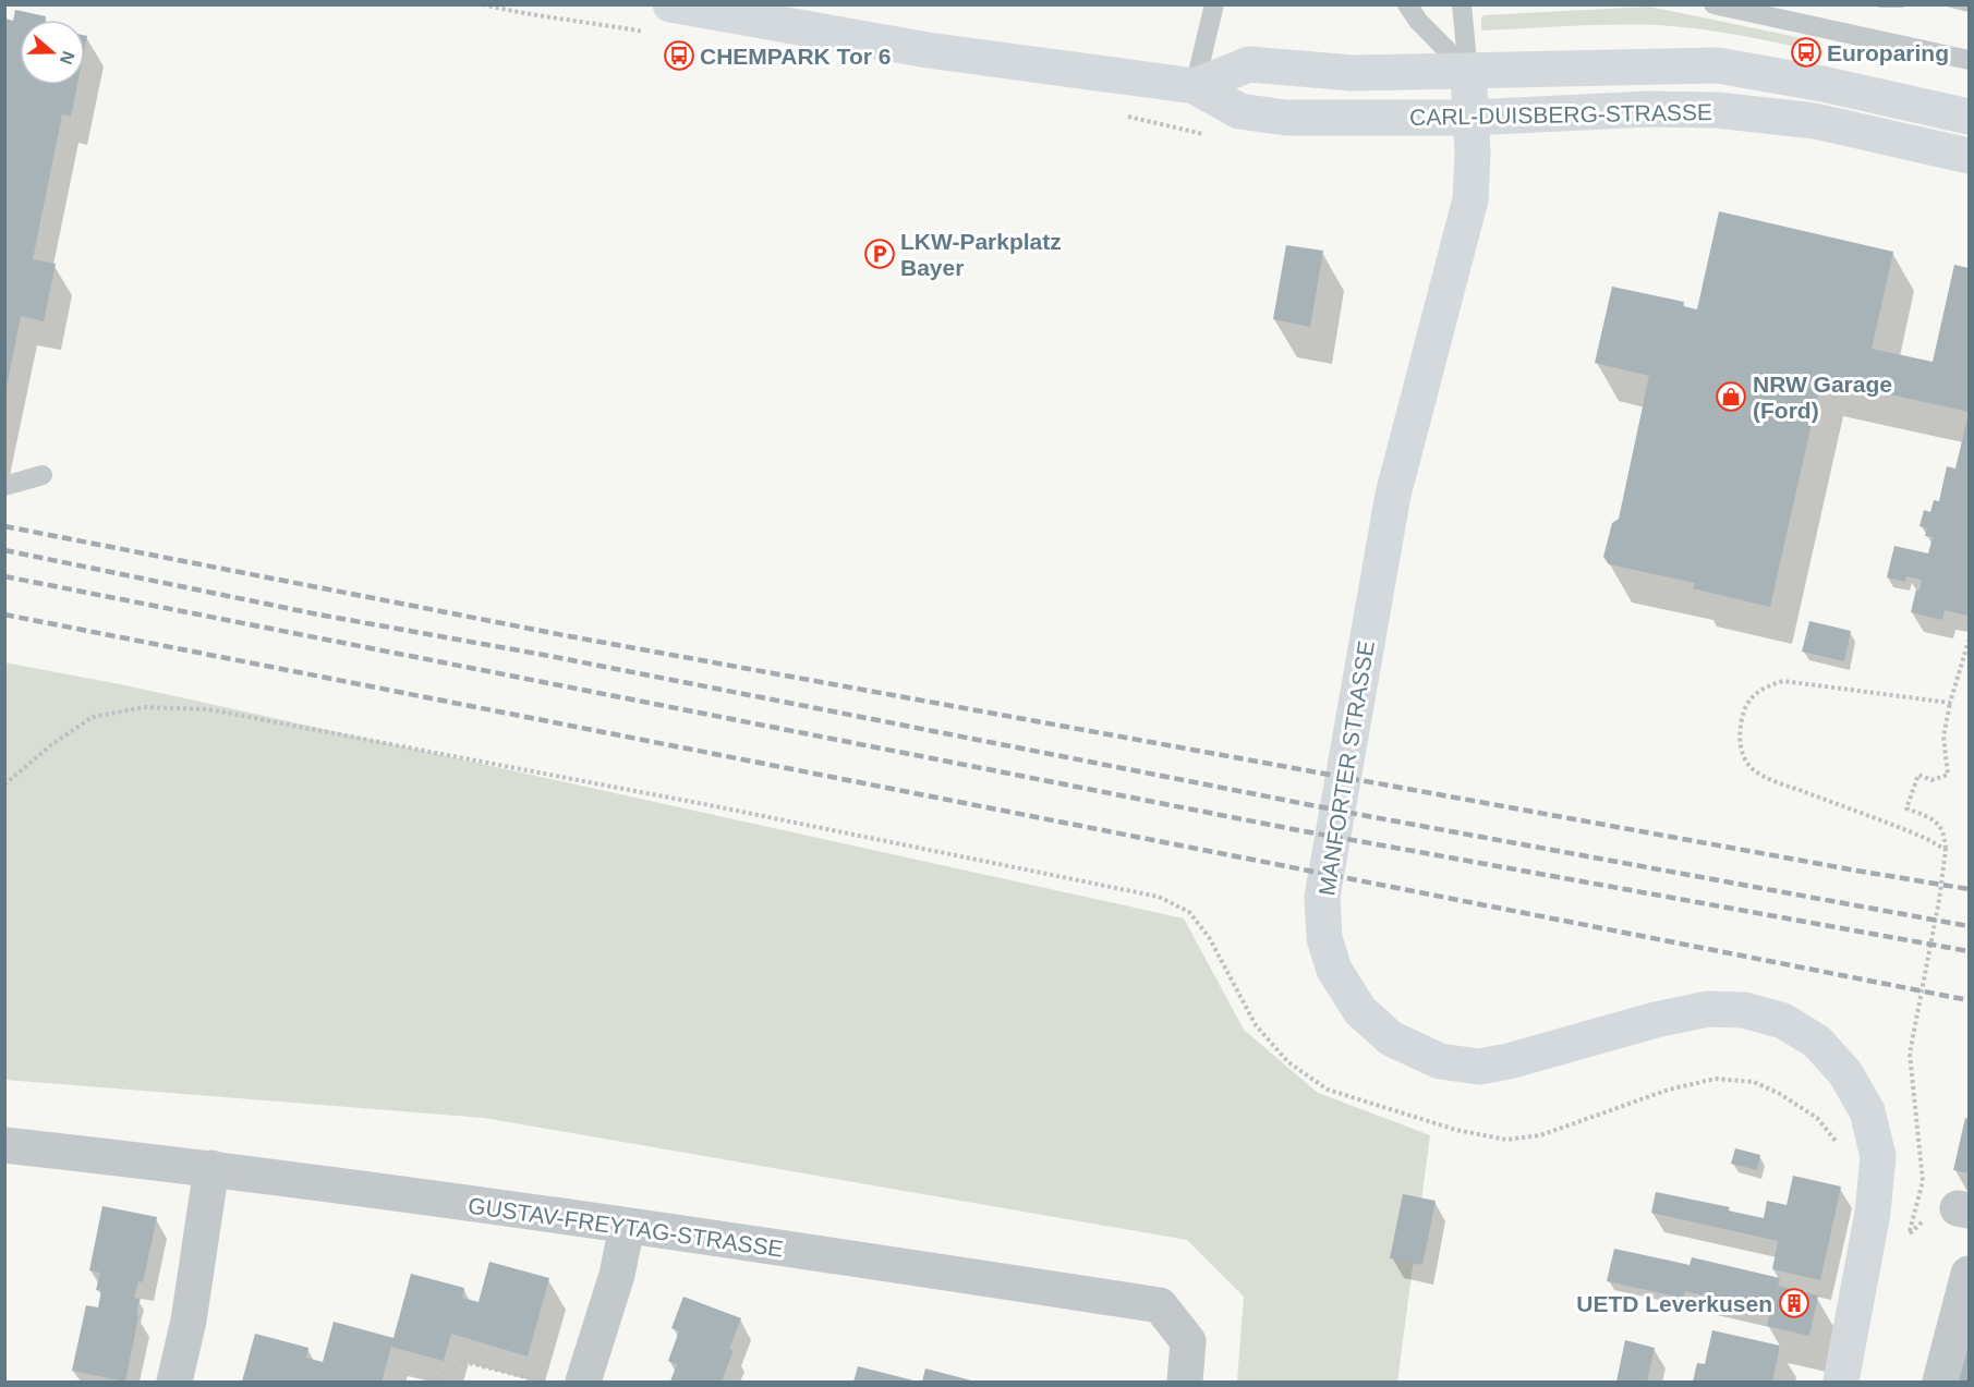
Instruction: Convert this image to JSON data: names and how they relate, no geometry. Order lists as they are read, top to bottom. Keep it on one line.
{"streets":{"street":["CARL-DUISBERG-STRASSE","MANFORTER STRASSE","GUSTAV-FREYTAG-STRASSE"]},"crossings":[["CARL-DUISBERG-STRASSE","MANFORTER STRASSE"]],"places":{"bus stop":["Europaring","CHEMPARK Tor 6"],"parking":["LKW-Parkplatz Bayer"],"shop":["NRW Garage (Ford)"],"building":["UETD Leverkusen"]},"north":"right"}
